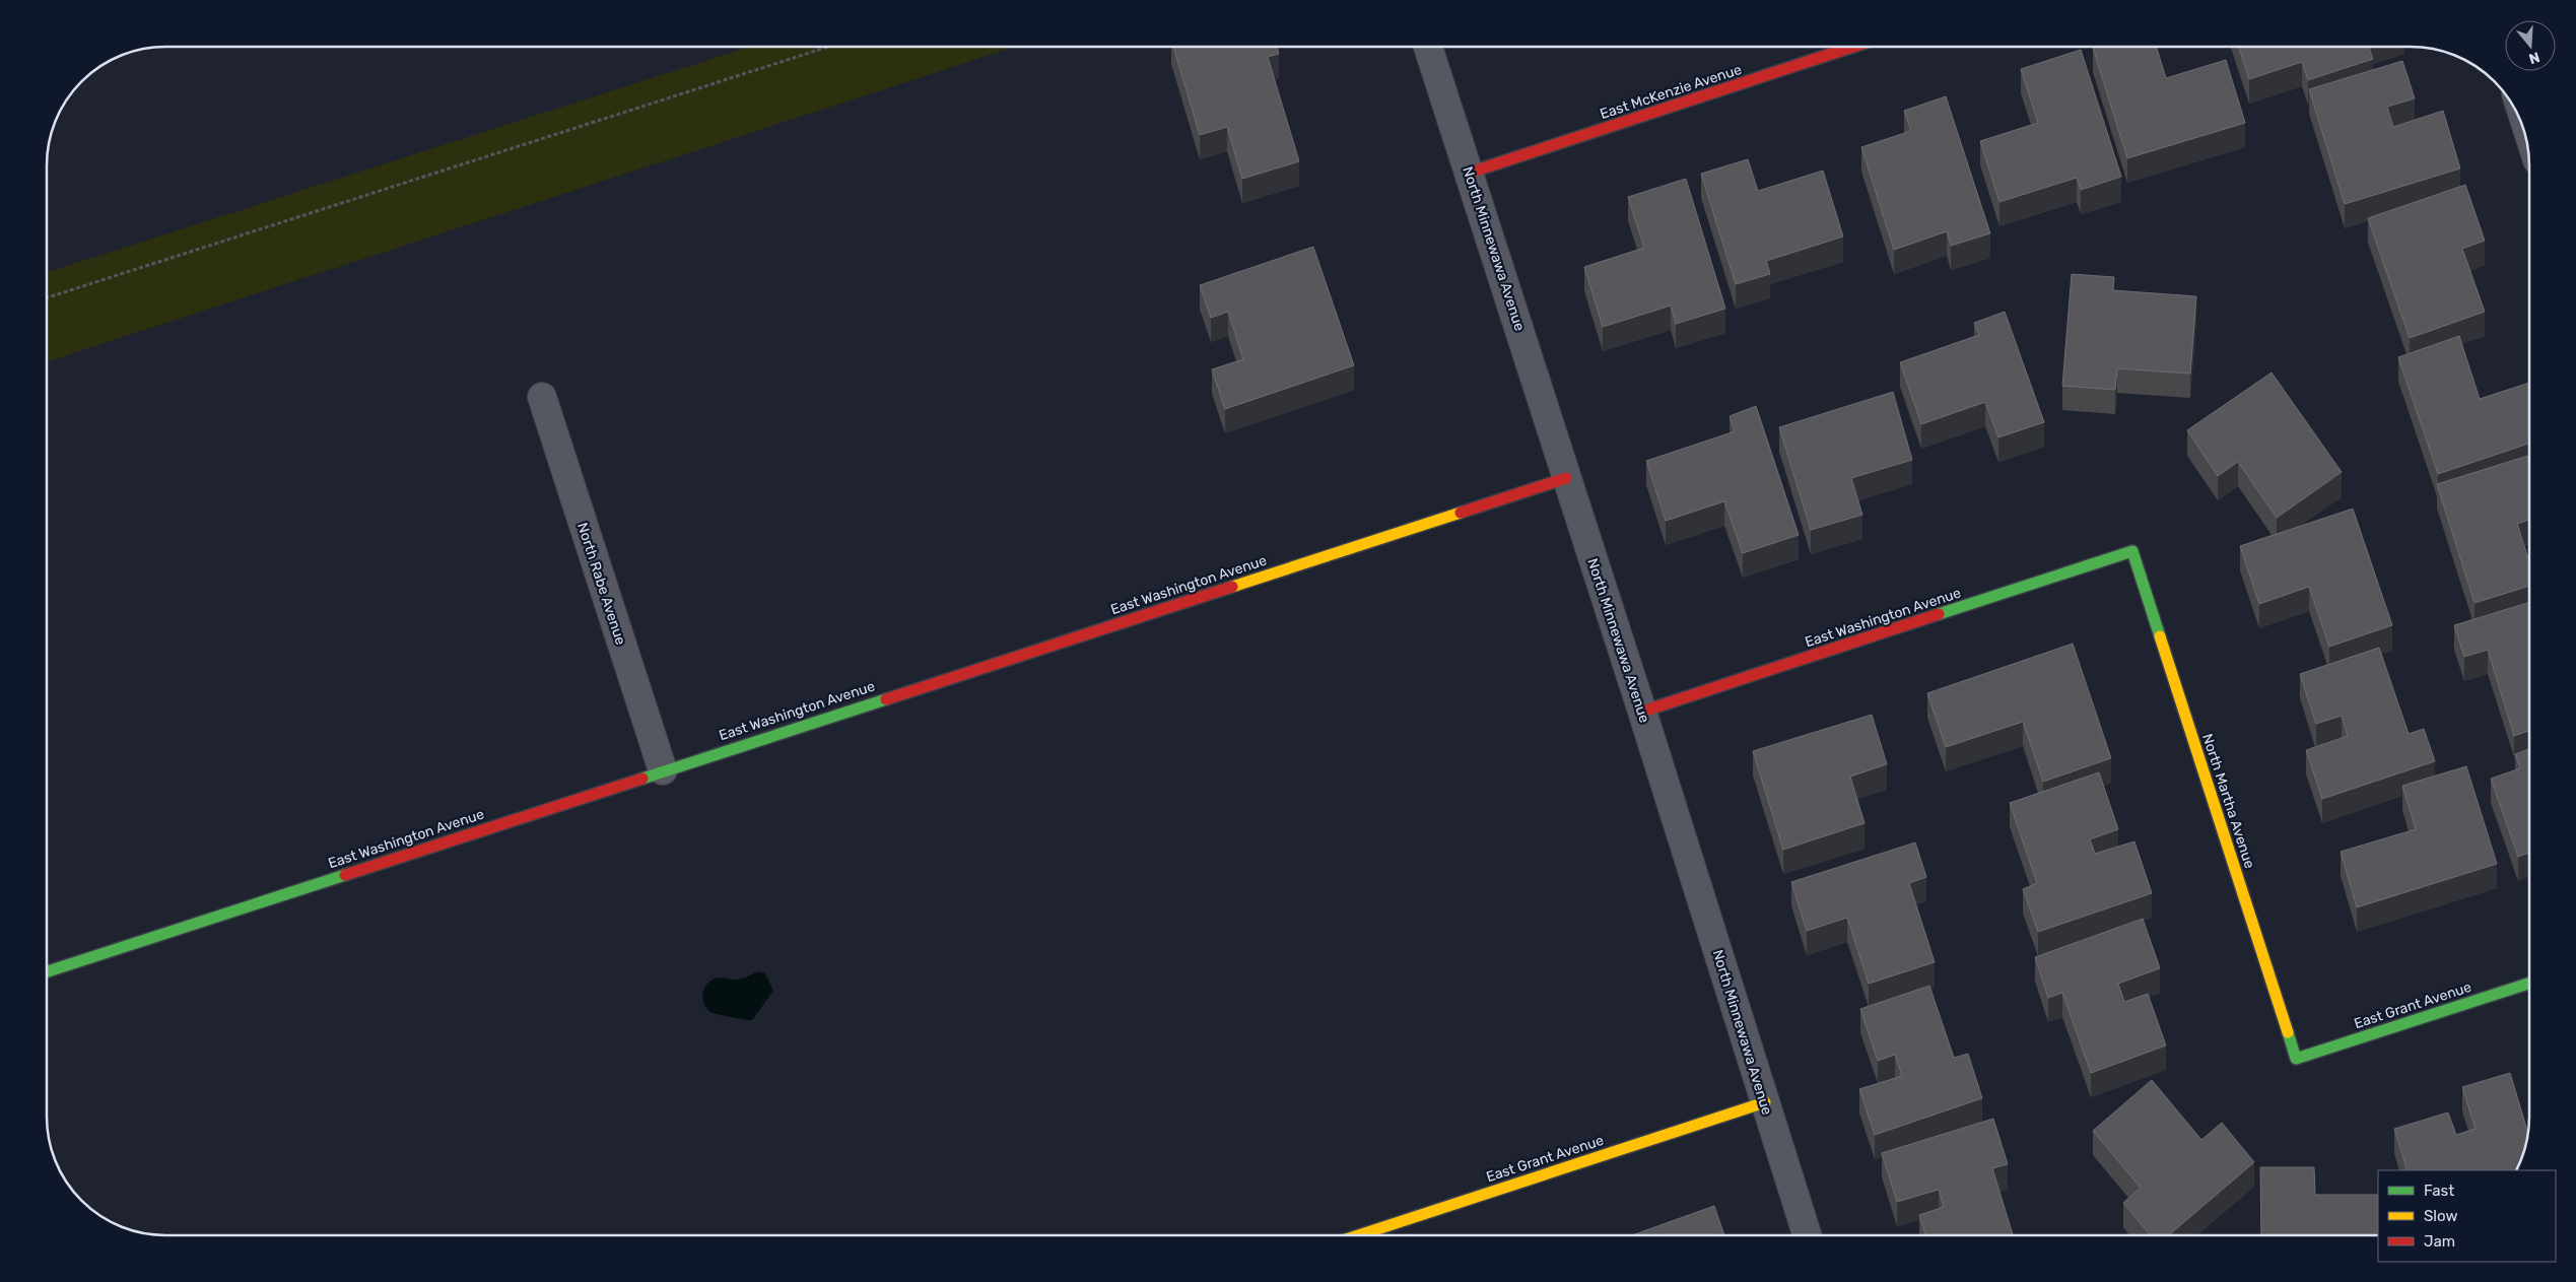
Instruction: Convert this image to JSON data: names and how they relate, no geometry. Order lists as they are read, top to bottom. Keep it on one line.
{"streets":{"street":["East McKenzie Avenue","North Minnewawa Avenue","North Rabe Avenue","East Washington Avenue","North Martha Avenue","East Grant Avenue"]},"crossings":[["East McKenzie Avenue","North Minnewawa Avenue"],["North Minnewawa Avenue","East Washington Avenue"],["North Minnewawa Avenue","East Grant Avenue"],["North Rabe Avenue","East Washington Avenue"],["East Washington Avenue","North Martha Avenue"],["North Martha Avenue","East Grant Avenue"]],"legend":["Fast","Slow","Jam"],"north":"bottom"}
